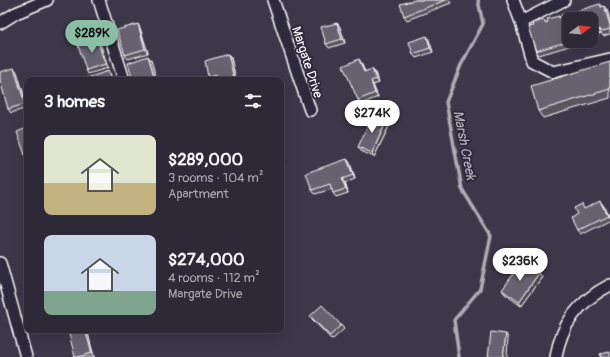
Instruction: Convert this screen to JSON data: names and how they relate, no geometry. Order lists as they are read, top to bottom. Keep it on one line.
{"streets":{"street":["Margate Drive"]},"water":["Marsh Creek"],"north":"right","page":{"price":["$289K","$274K","$236K"],"heading":"3 homes","list":[{"name":"$289,000","note":"3 rooms · 104 m² · Apartment"},{"name":"$274,000","note":"4 rooms · 112 m² · Margate Drive"}]}}
